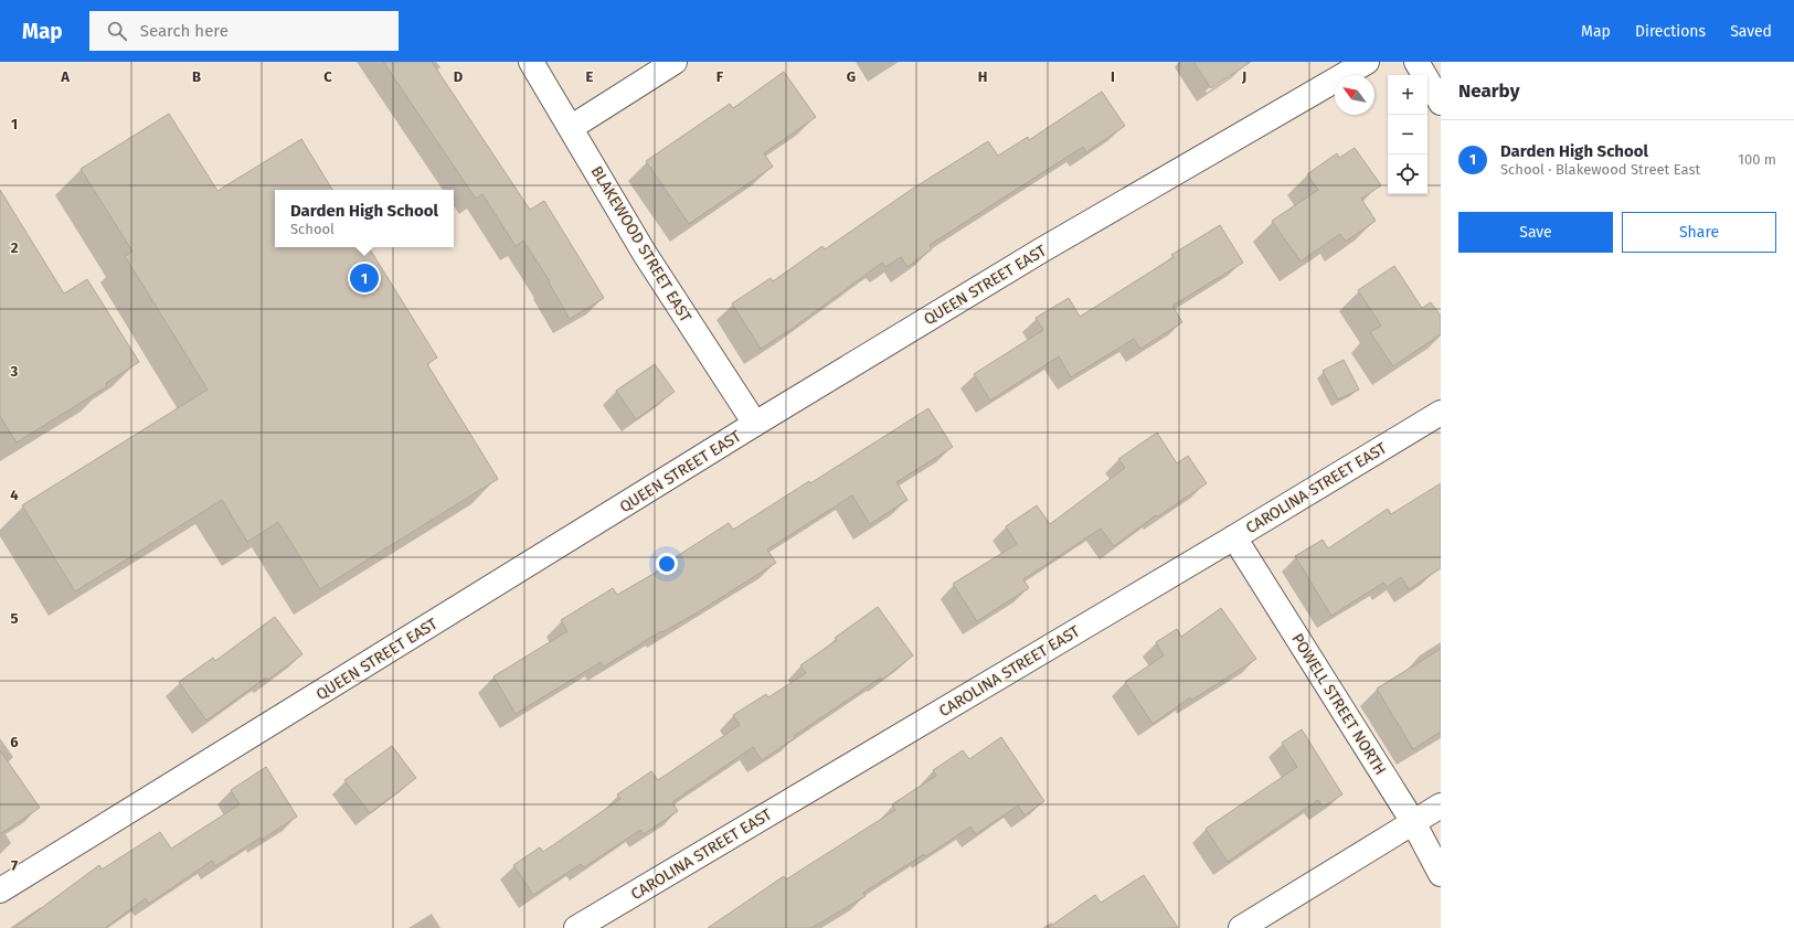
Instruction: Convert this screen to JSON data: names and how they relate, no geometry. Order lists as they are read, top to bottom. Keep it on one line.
{"streets":{"main road":["BLAKEWOOD STREET EAST","QUEEN STREET EAST","CAROLINA STREET EAST","POWELL STREET NORTH"]},"crossings":[["BLAKEWOOD STREET EAST","QUEEN STREET EAST"],["CAROLINA STREET EAST","POWELL STREET NORTH"]],"north":"top left","page":{"header":"Map","search":"Search here","nav":["Map","Directions","Saved"],"heading":"Nearby","map_buttons":["+","−"],"list":[{"mark":"1","name":"Darden High School","note":"School · Blakewood Street East","value":"100 m"}],"popup":["Darden High School","School"],"buttons":["Save","Share"],"pins":"1"},"grid":{"columns":["A","B","C","D","E","F","G","H","I","J"],"rows":["1","2","3","4","5","6","7"]}}
